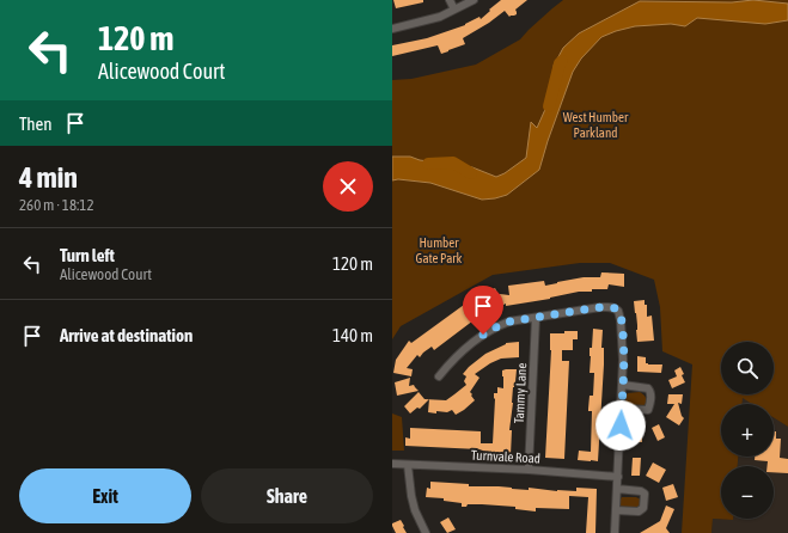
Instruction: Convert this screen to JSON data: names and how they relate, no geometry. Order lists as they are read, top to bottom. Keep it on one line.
{"streets":{"street":["Tammy Lane","Turnvale Road"]},"crossings":[["Tammy Lane","Turnvale Road"]],"parks":["West Humber Parkland","Humber Gate Park"],"page":{"turn":["120 m","Alicewood Court"],"then":"Then","heading":["4 min","260 m · 18:12"],"list":[{"name":"Turn left","note":"Alicewood Court","value":"120 m"},{"name":"Arrive at destination","value":"140 m"}],"map_buttons":["+","−"],"buttons":["Exit","Share"]}}
